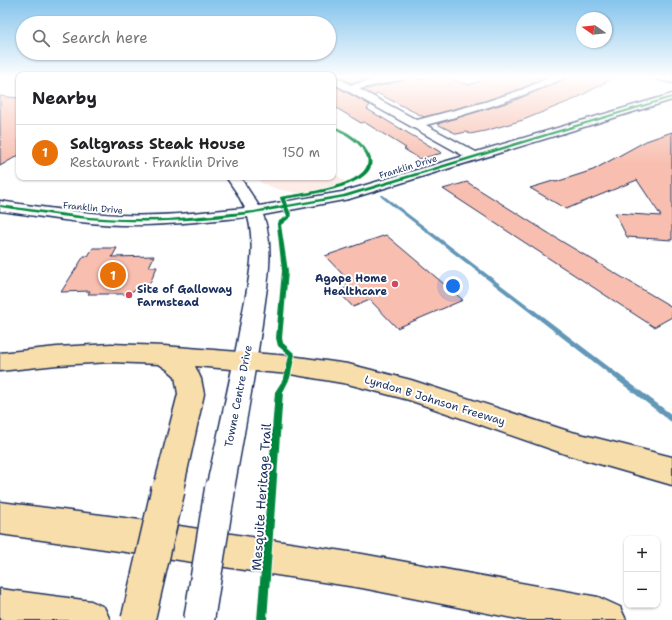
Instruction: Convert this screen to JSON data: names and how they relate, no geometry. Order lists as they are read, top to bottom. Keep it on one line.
{"streets":{"main road":["Lyndon B Johnson Freeway"],"street":["Franklin Drive","Towne Centre Drive"],"cycle path":["Mesquite Heritage Trail"]},"crossings":[["Franklin Drive","Towne Centre Drive"],["Towne Centre Drive","Lyndon B Johnson Freeway"]],"places":["Agape Home Healthcare","Site of Galloway Farmstead"],"north":"left","page":{"search":"Search here","heading":"Nearby","list":[{"mark":"1","name":"Saltgrass Steak House","note":"Restaurant · Franklin Drive","value":"150 m"}],"pins":"1","map_buttons":["+","−"]}}
